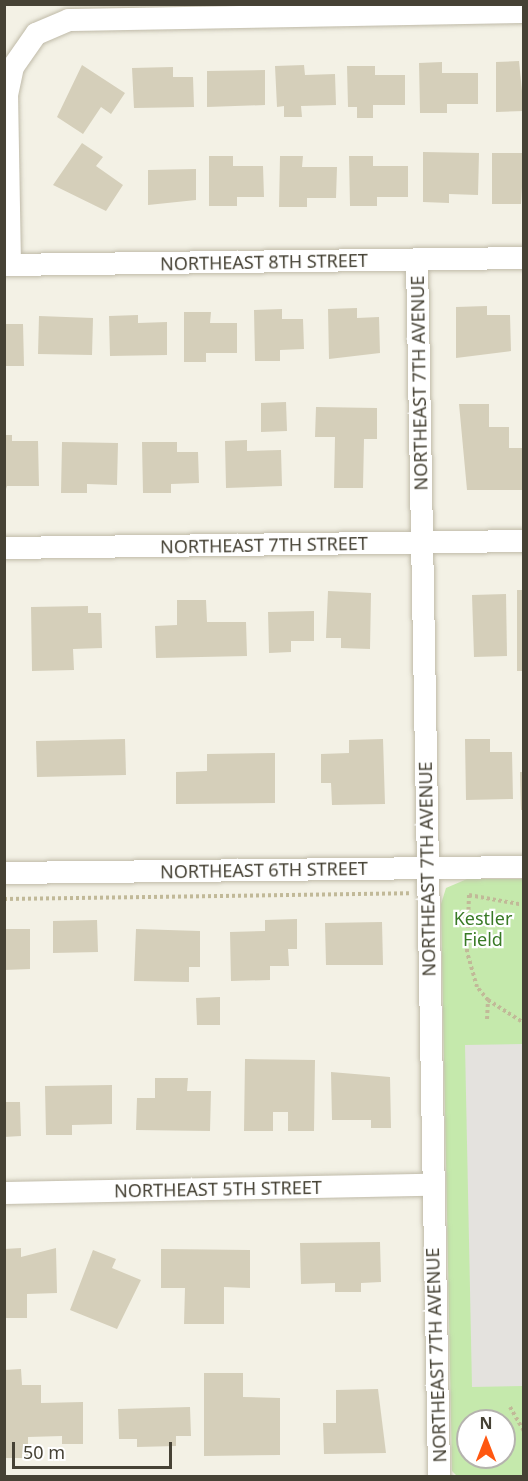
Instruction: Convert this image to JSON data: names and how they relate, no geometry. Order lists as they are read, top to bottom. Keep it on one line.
{"streets":{"street":["NORTHEAST 8TH STREET","NORTHEAST 7TH AVENUE","NORTHEAST 7TH STREET","NORTHEAST 6TH STREET","NORTHEAST 5TH STREET"]},"crossings":[["NORTHEAST 8TH STREET","NORTHEAST 7TH AVENUE"],["NORTHEAST 7TH AVENUE","NORTHEAST 7TH STREET"],["NORTHEAST 7TH AVENUE","NORTHEAST 6TH STREET"],["NORTHEAST 7TH AVENUE","NORTHEAST 5TH STREET"]],"parks":["Kestler Field"],"scale_bar":"50 m","north":"top"}
